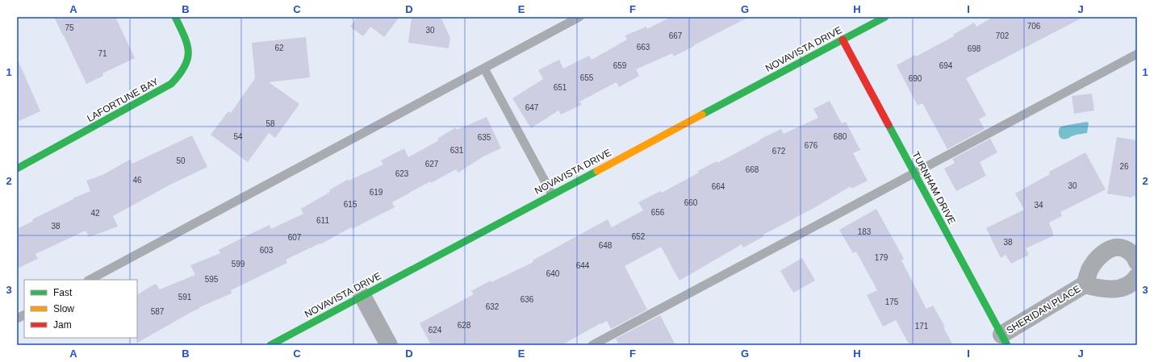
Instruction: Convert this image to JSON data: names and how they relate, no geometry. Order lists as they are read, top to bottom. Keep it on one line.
{"streets":{"street":["NOVAVISTA DRIVE","LAFORTUNE BAY","TURNHAM DRIVE","SHERIDAN PLACE"]},"crossings":[["NOVAVISTA DRIVE","TURNHAM DRIVE"],["TURNHAM DRIVE","SHERIDAN PLACE"]],"house_numbers":["706","75","30","667","702","663","62","698","71","659","694","655","690","651","647","58","54","680","635","676","631","672","50","627","26","668","623","46","30","664","619","660","615","34","656","42","611","38","183","652","607","38","648","603","179","599","644","640","595","591","636","175","632","587","628","171","624"],"legend":["Fast","Slow","Jam"],"grid":{"columns":["A","B","C","D","E","F","G","H","I","J"],"rows":["1","2","3"]}}
